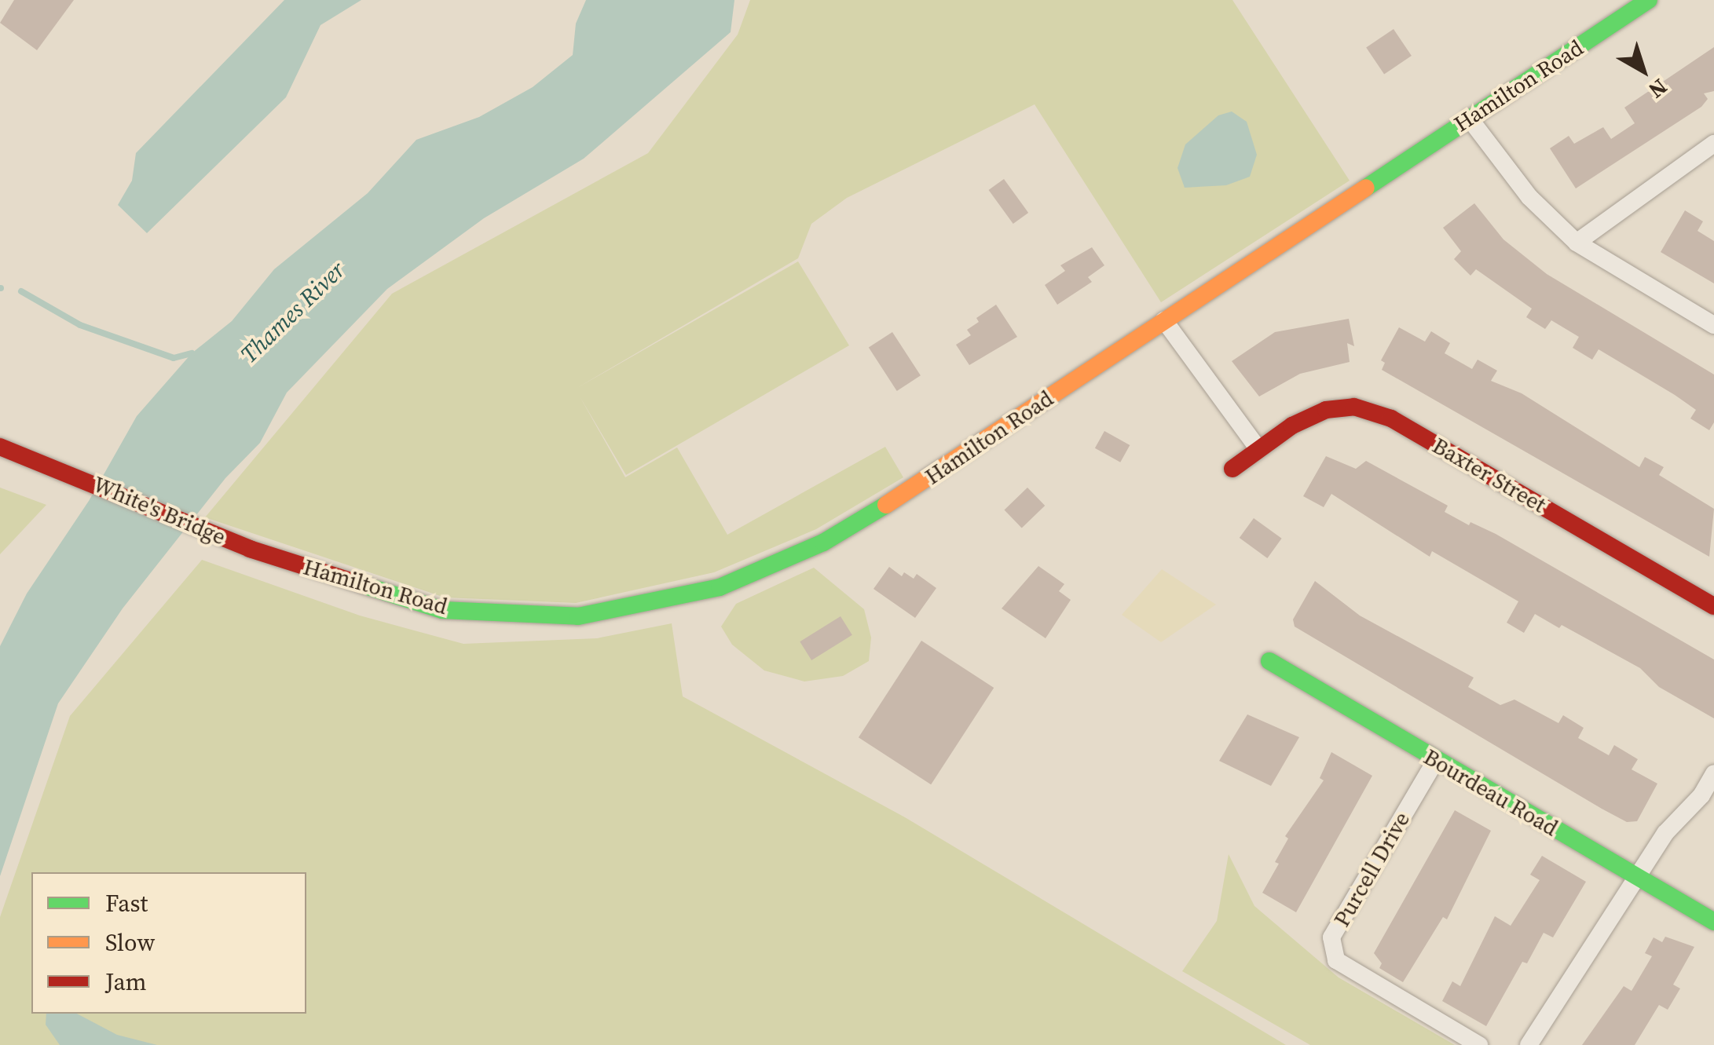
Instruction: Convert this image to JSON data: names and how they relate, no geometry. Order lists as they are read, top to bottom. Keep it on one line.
{"streets":{"main road":["Hamilton Road","Baxter Street","White's Bridge","Bourdeau Road"],"street":["Purcell Drive"]},"crossings":[["Hamilton Road","White's Bridge"],["Bourdeau Road","Purcell Drive"]],"water":["Thames River"],"legend":["Fast","Slow","Jam"],"north":"bottom right"}
